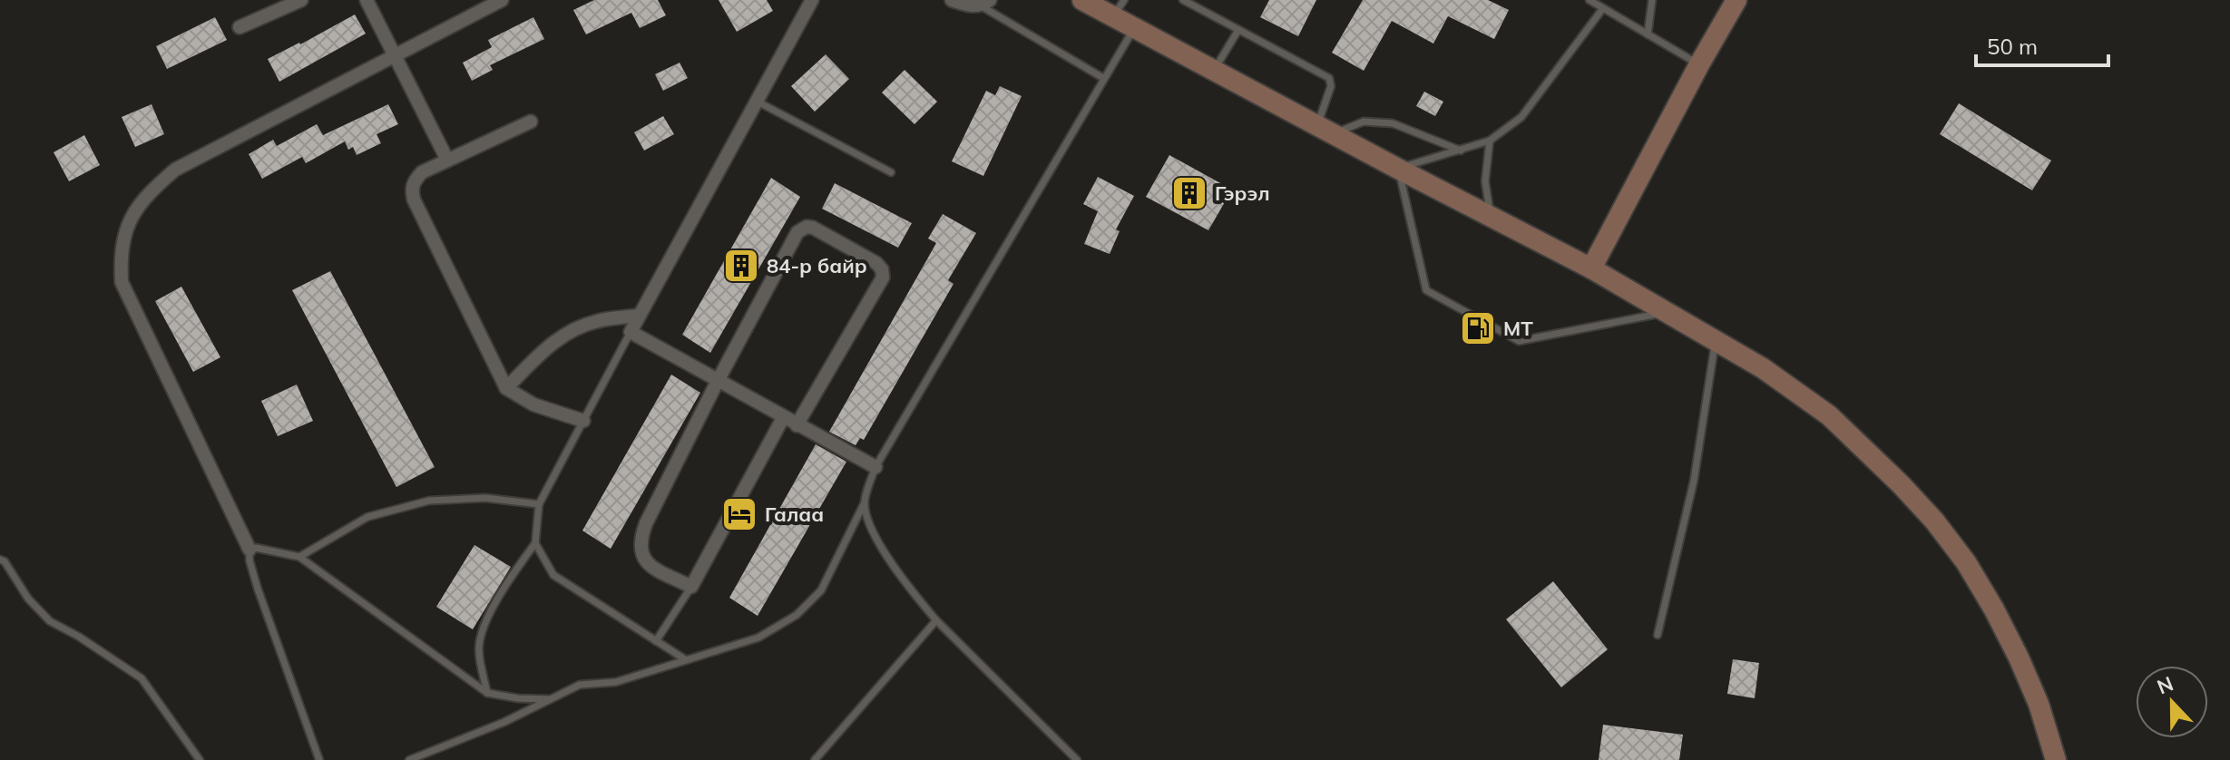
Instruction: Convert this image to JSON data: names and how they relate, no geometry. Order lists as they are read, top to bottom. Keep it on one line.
{"places":{"building":["Гэрэл","84-р байр"],"fuel station":["МТ"],"hotel":["Галаа"]},"scale_bar":"50 m","north":"top"}
